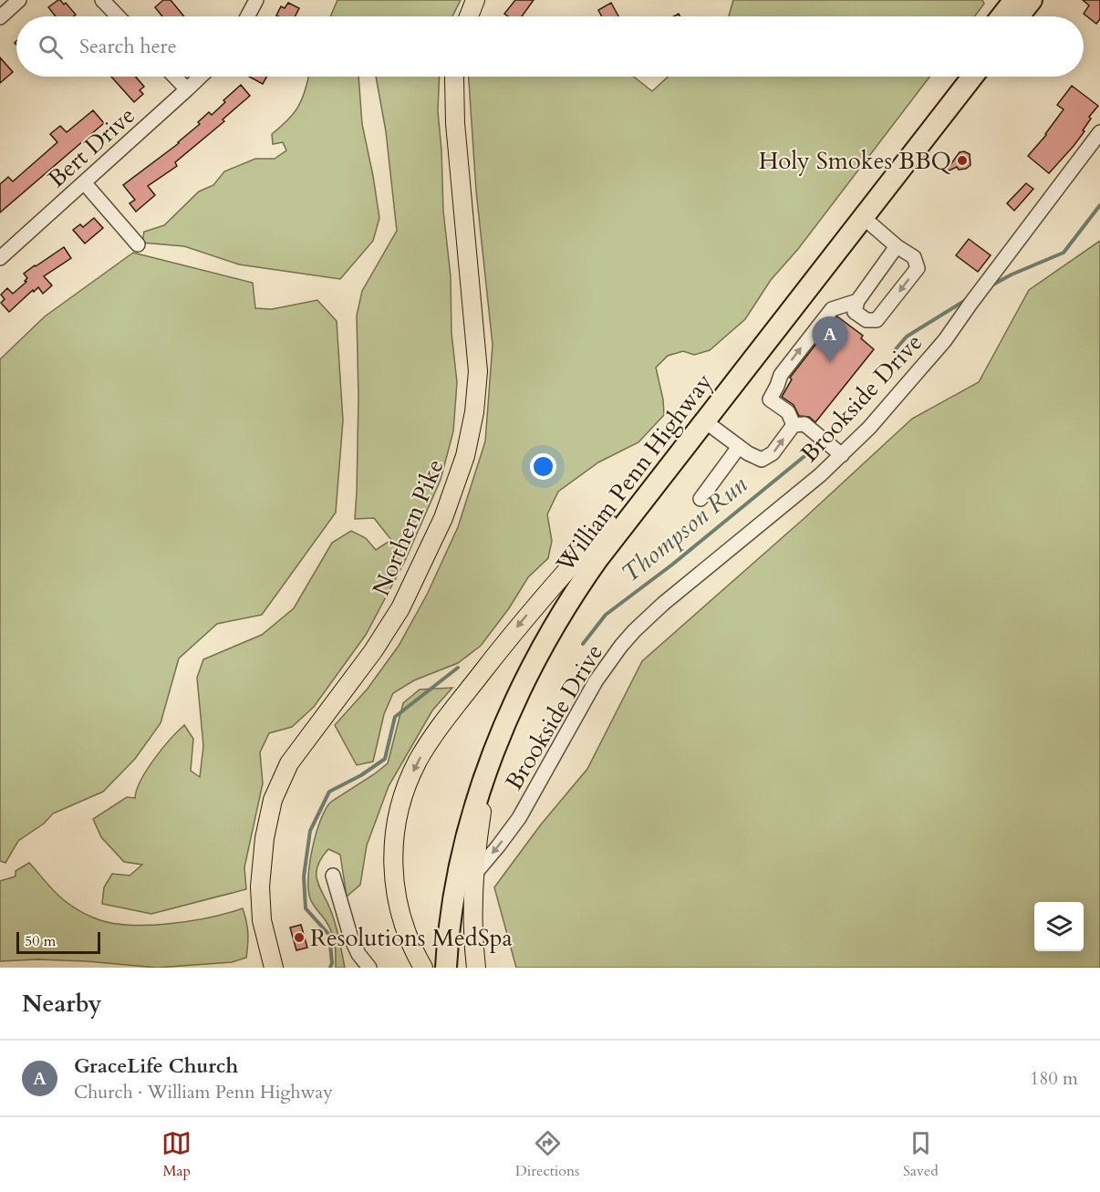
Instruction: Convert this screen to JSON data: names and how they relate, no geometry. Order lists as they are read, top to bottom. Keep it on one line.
{"streets":{"highway":["William Penn Highway"],"main road":["Northern Pike"],"street":["Bert Drive","Brookside Drive"]},"one_way":["Brookside Drive"],"water":["Thompson Run"],"places":["Holy Smokes BBQ","Resolutions MedSpa"],"scale_bar":"50 m","page":{"search":"Search here","pins":"A","scale":"50 m","heading":"Nearby","list":[{"mark":"A","name":"GraceLife Church","note":"Church · William Penn Highway","value":"180 m"}],"nav":["Map","Directions","Saved"]}}
